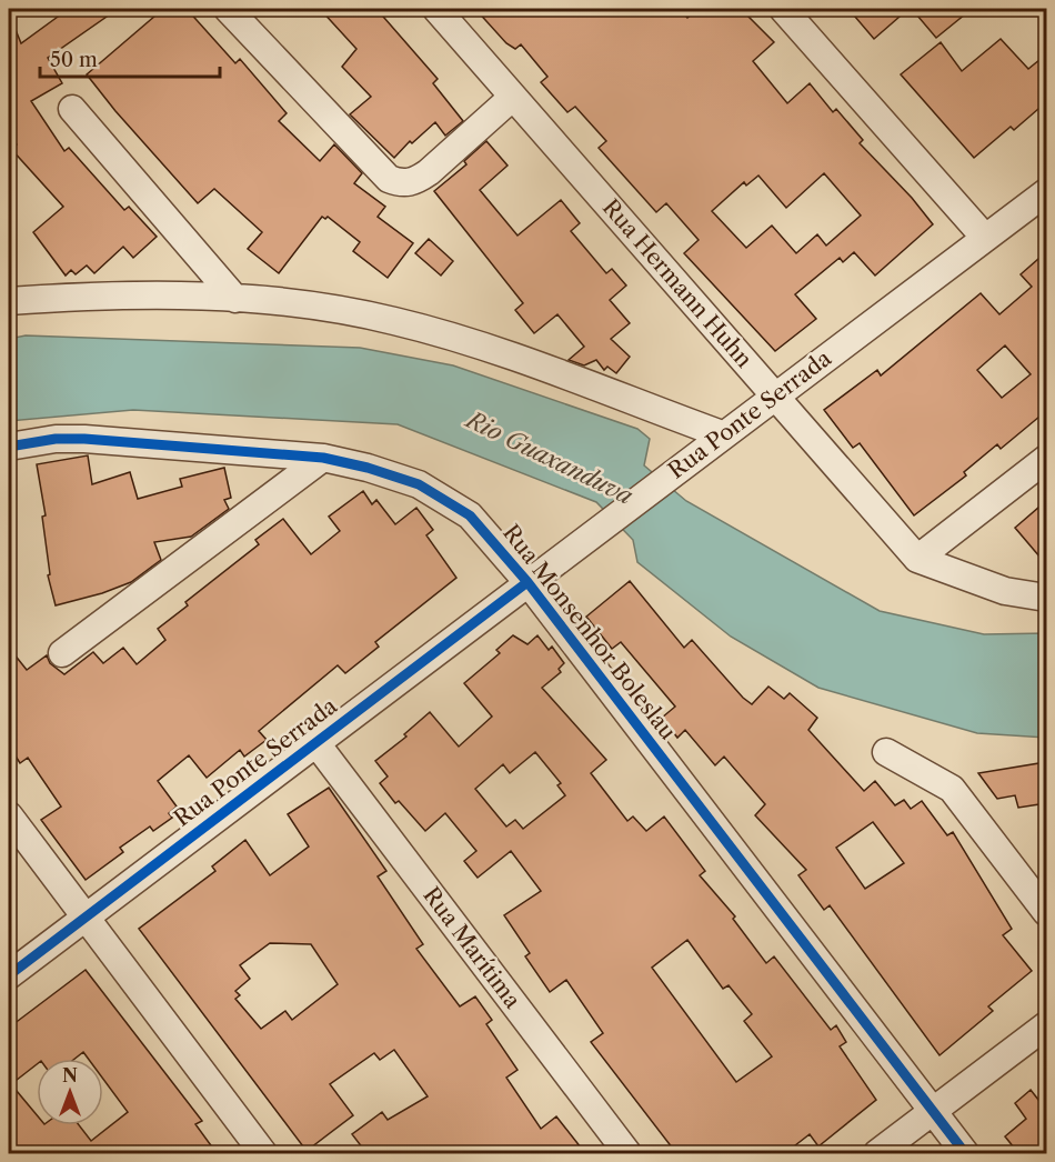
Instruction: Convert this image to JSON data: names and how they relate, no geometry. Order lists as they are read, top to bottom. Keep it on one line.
{"streets":{"street":["Rua Hermann Huhn","Rua Ponte Serrada","Rua Monsenhor Boleslau","Rua Marítima"]},"crossings":[["Rua Hermann Huhn","Rua Ponte Serrada"],["Rua Ponte Serrada","Rua Monsenhor Boleslau"],["Rua Ponte Serrada","Rua Marítima"]],"water":["Rio Guaxanduva"],"scale_bar":"50 m","north":"top"}
